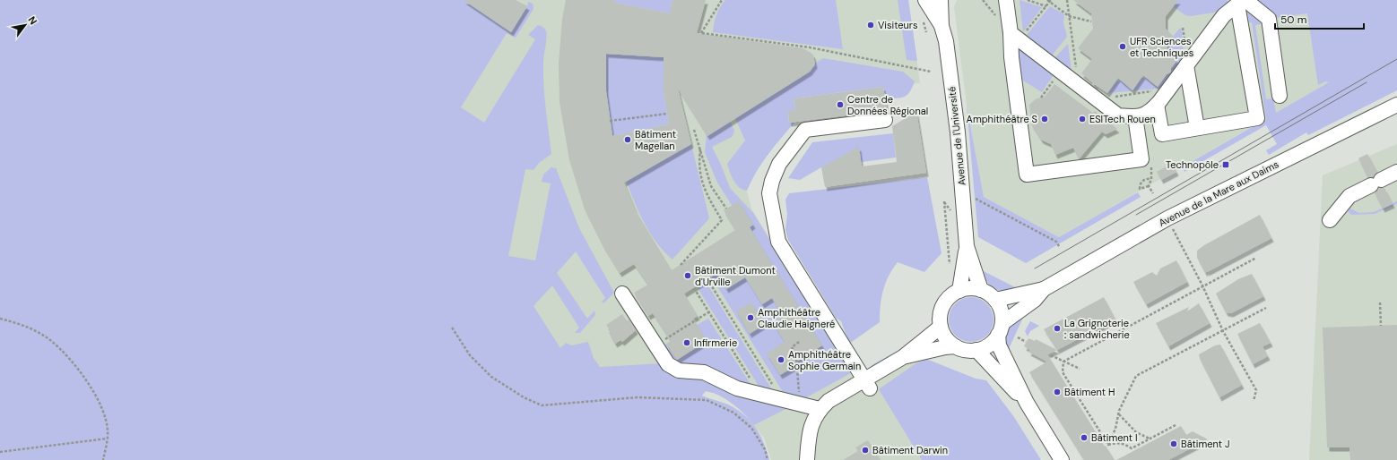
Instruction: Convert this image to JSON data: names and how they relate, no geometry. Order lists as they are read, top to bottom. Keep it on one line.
{"streets":{"street":["Avenue de l'Université","Avenue de la Mare aux Daims"]},"crossings":[["Avenue de l'Université","Avenue de la Mare aux Daims"]],"places":{"other":["Visiteurs","UFR Sciences et Techniques","Centre de Données Régional","Amphithéâtre S","ESITech Rouen","Bâtiment Magellan","Bâtiment Dumont d'Urville","Amphithéâtre Claudie Haigneré","La Grignoterie : sandwicherie","Infirmerie","Amphithéâtre Sophie Germain","Bâtiment H","Bâtiment I","Bâtiment J","Bâtiment Darwin"],"transit":["Technopôle"]},"scale_bar":"50 m","north":"top right"}
